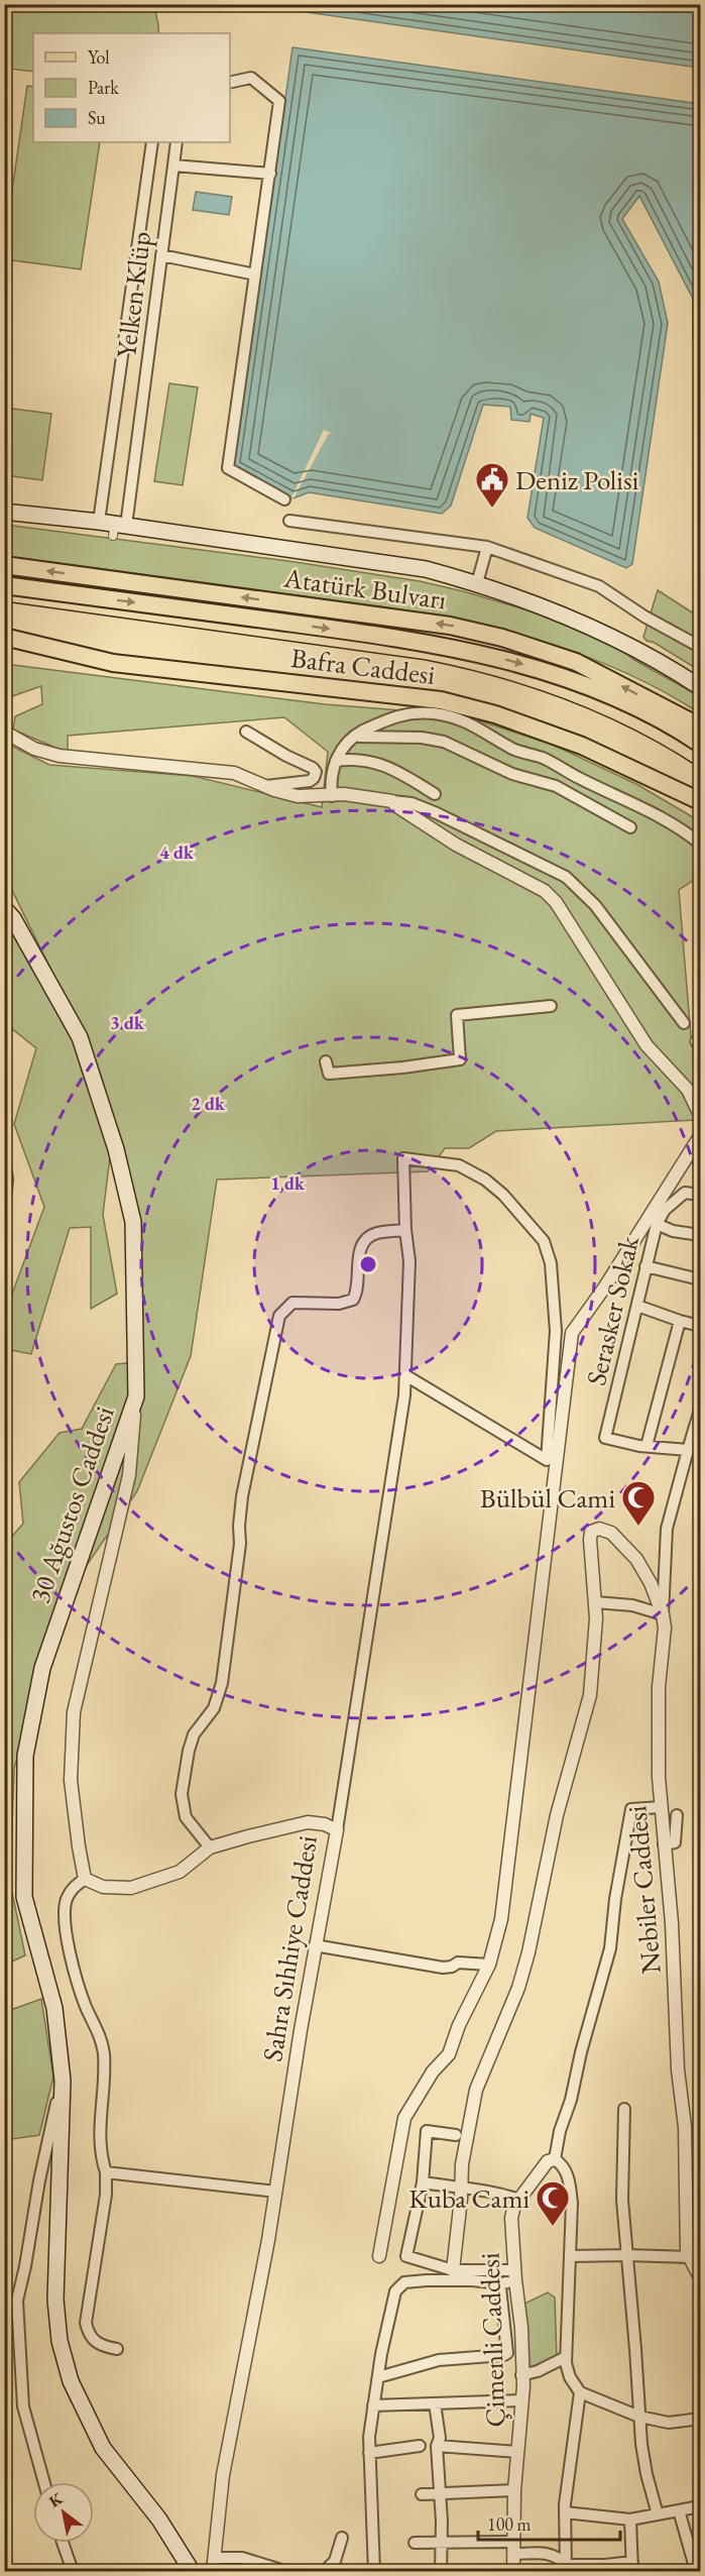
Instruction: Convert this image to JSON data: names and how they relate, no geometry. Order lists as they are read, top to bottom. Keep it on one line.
{"streets":{"main road":["Atatürk Bulvarı","Bafra Caddesi","30 Ağustos Caddesi"],"street":["Yelken Klüp","Serasker Sokak","Nebiler Caddesi","Sahra Sıhhiye Caddesi","Çimenli Caddesi"]},"places":{"public building":["Deniz Polisi"],"mosque":["Bülbül Cami","Kuba Cami"]},"legend":["Yol","Park","Su"],"scale_bar":"100 m","north":"top left","rings":["4 dk","3 dk","2 dk","1 dk"]}
